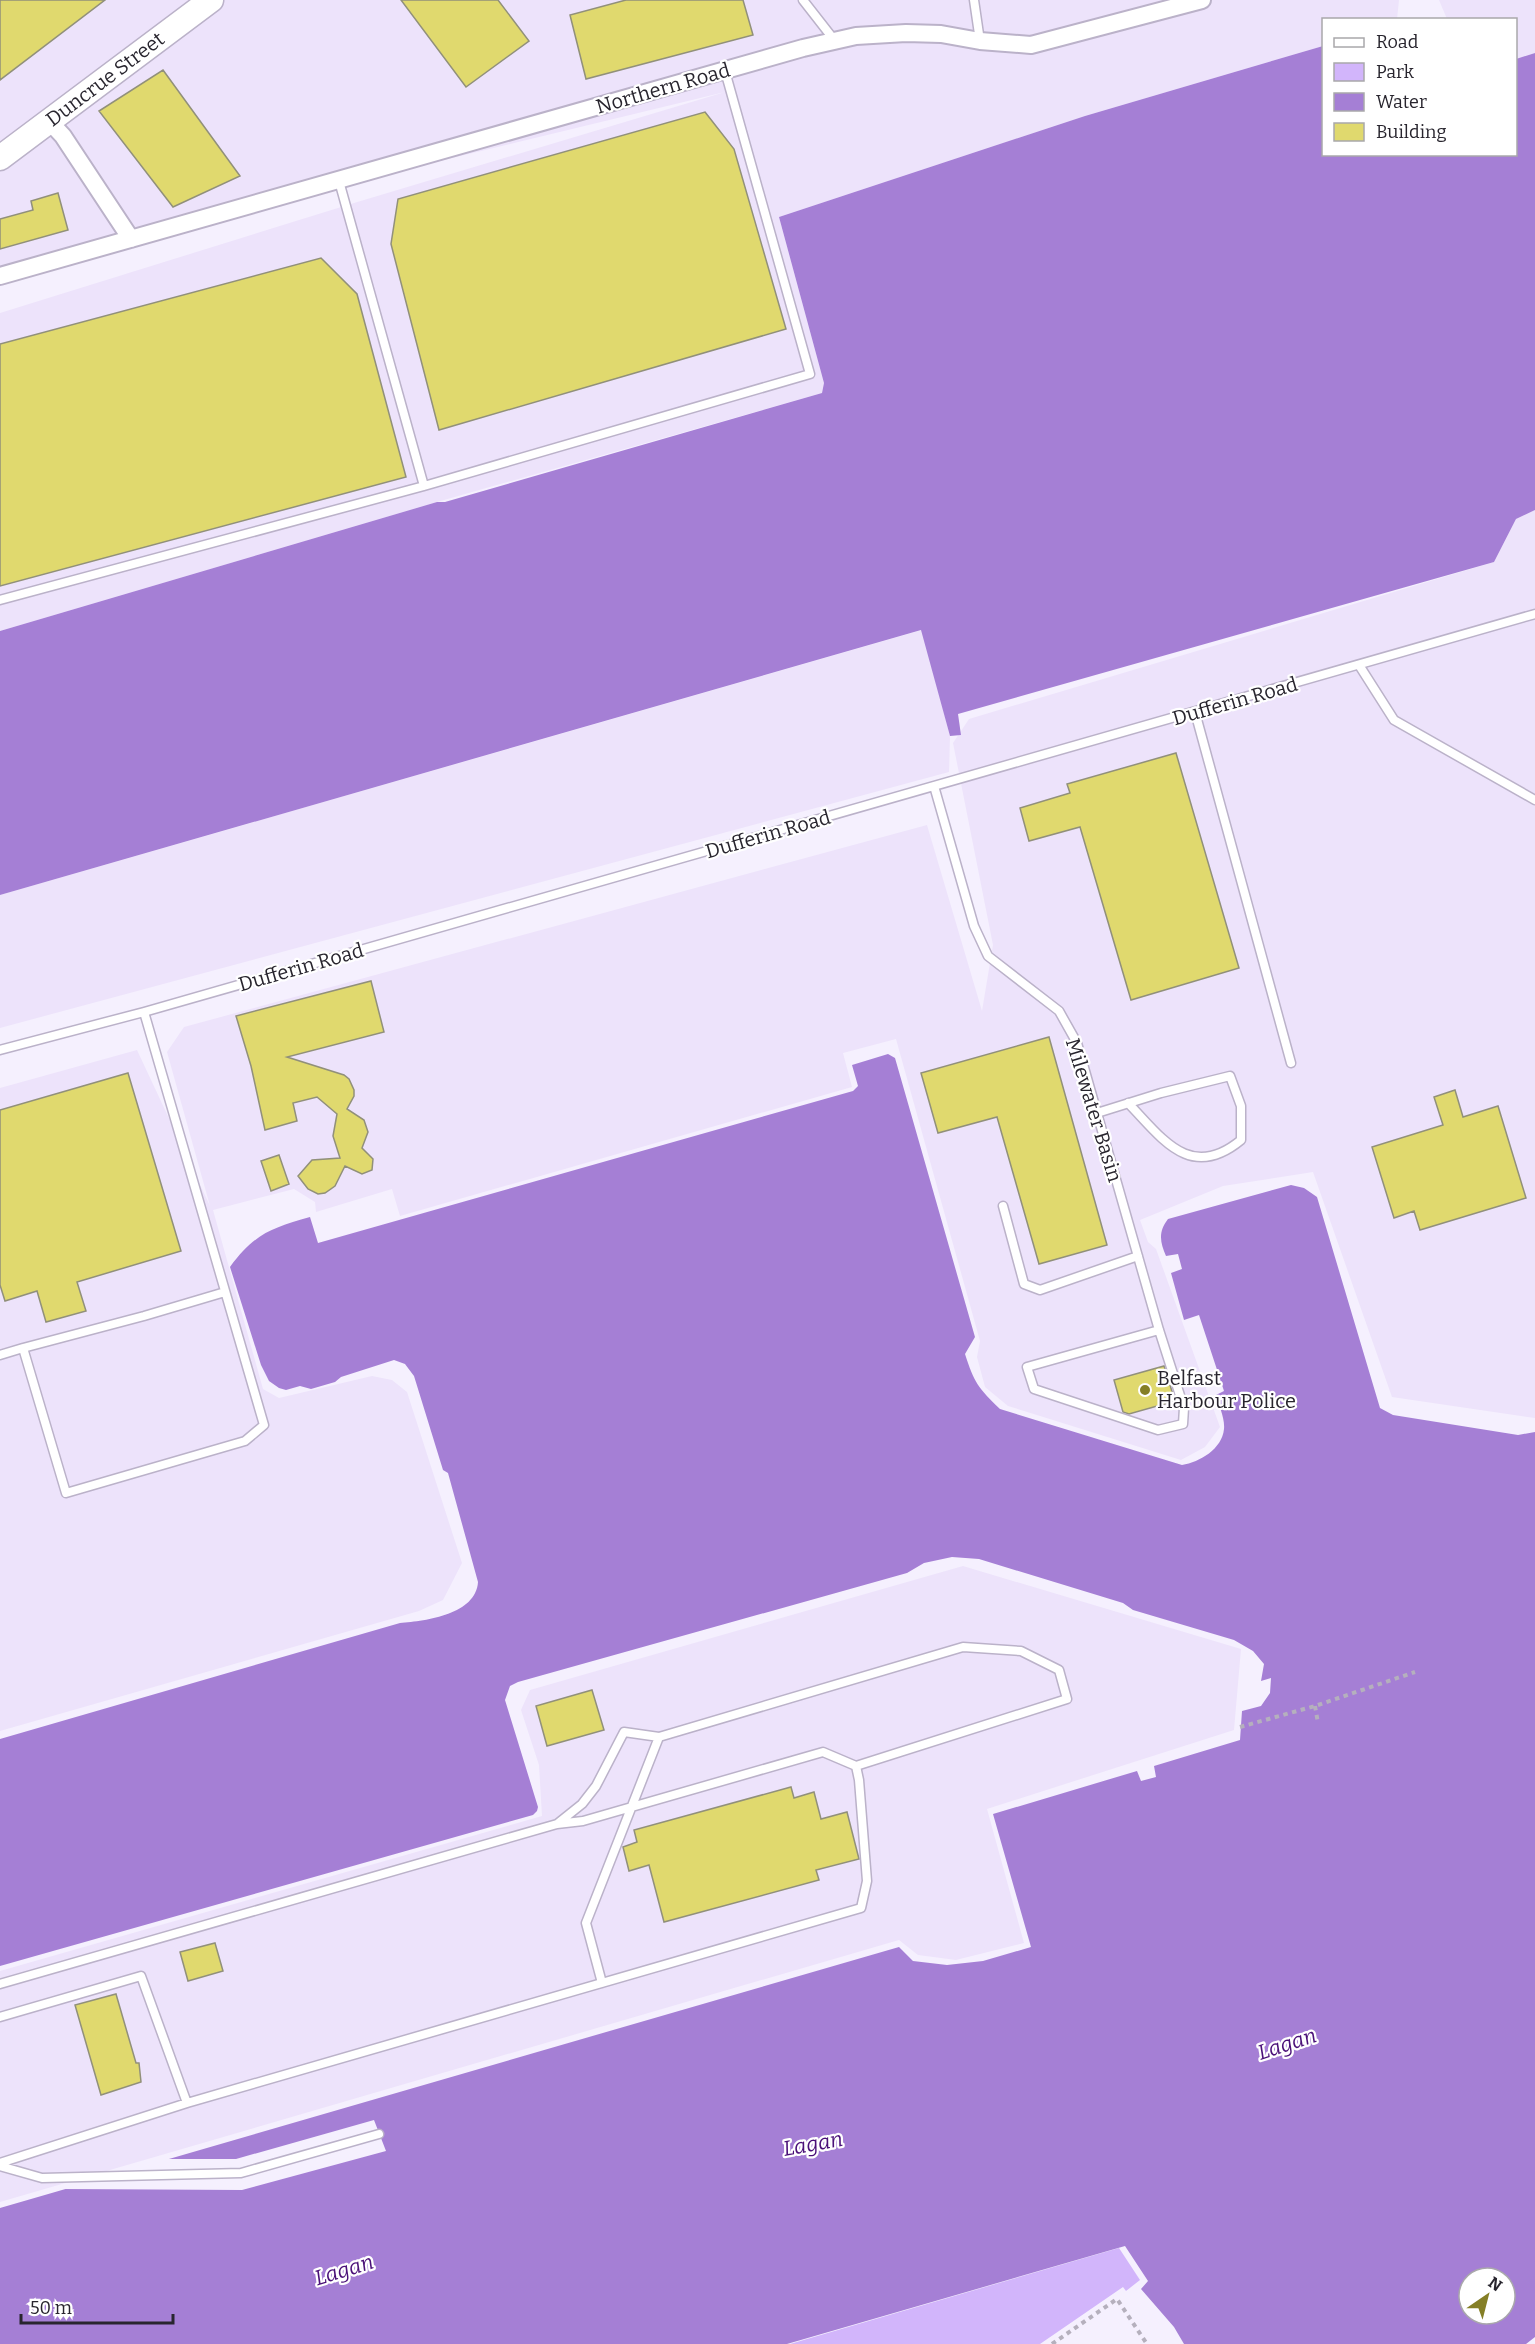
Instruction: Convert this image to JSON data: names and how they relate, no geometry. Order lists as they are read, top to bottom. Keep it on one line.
{"streets":{"street":["Duncrue Street","Northern Road"],"lane":["Dufferin Road","Milewater Basin"]},"crossings":[["Dufferin Road","Milewater Basin"]],"water":["Lagan"],"places":["Belfast Harbour Police"],"legend":["Road","Park","Water","Building"],"scale_bar":"50 m","north":"top right"}
